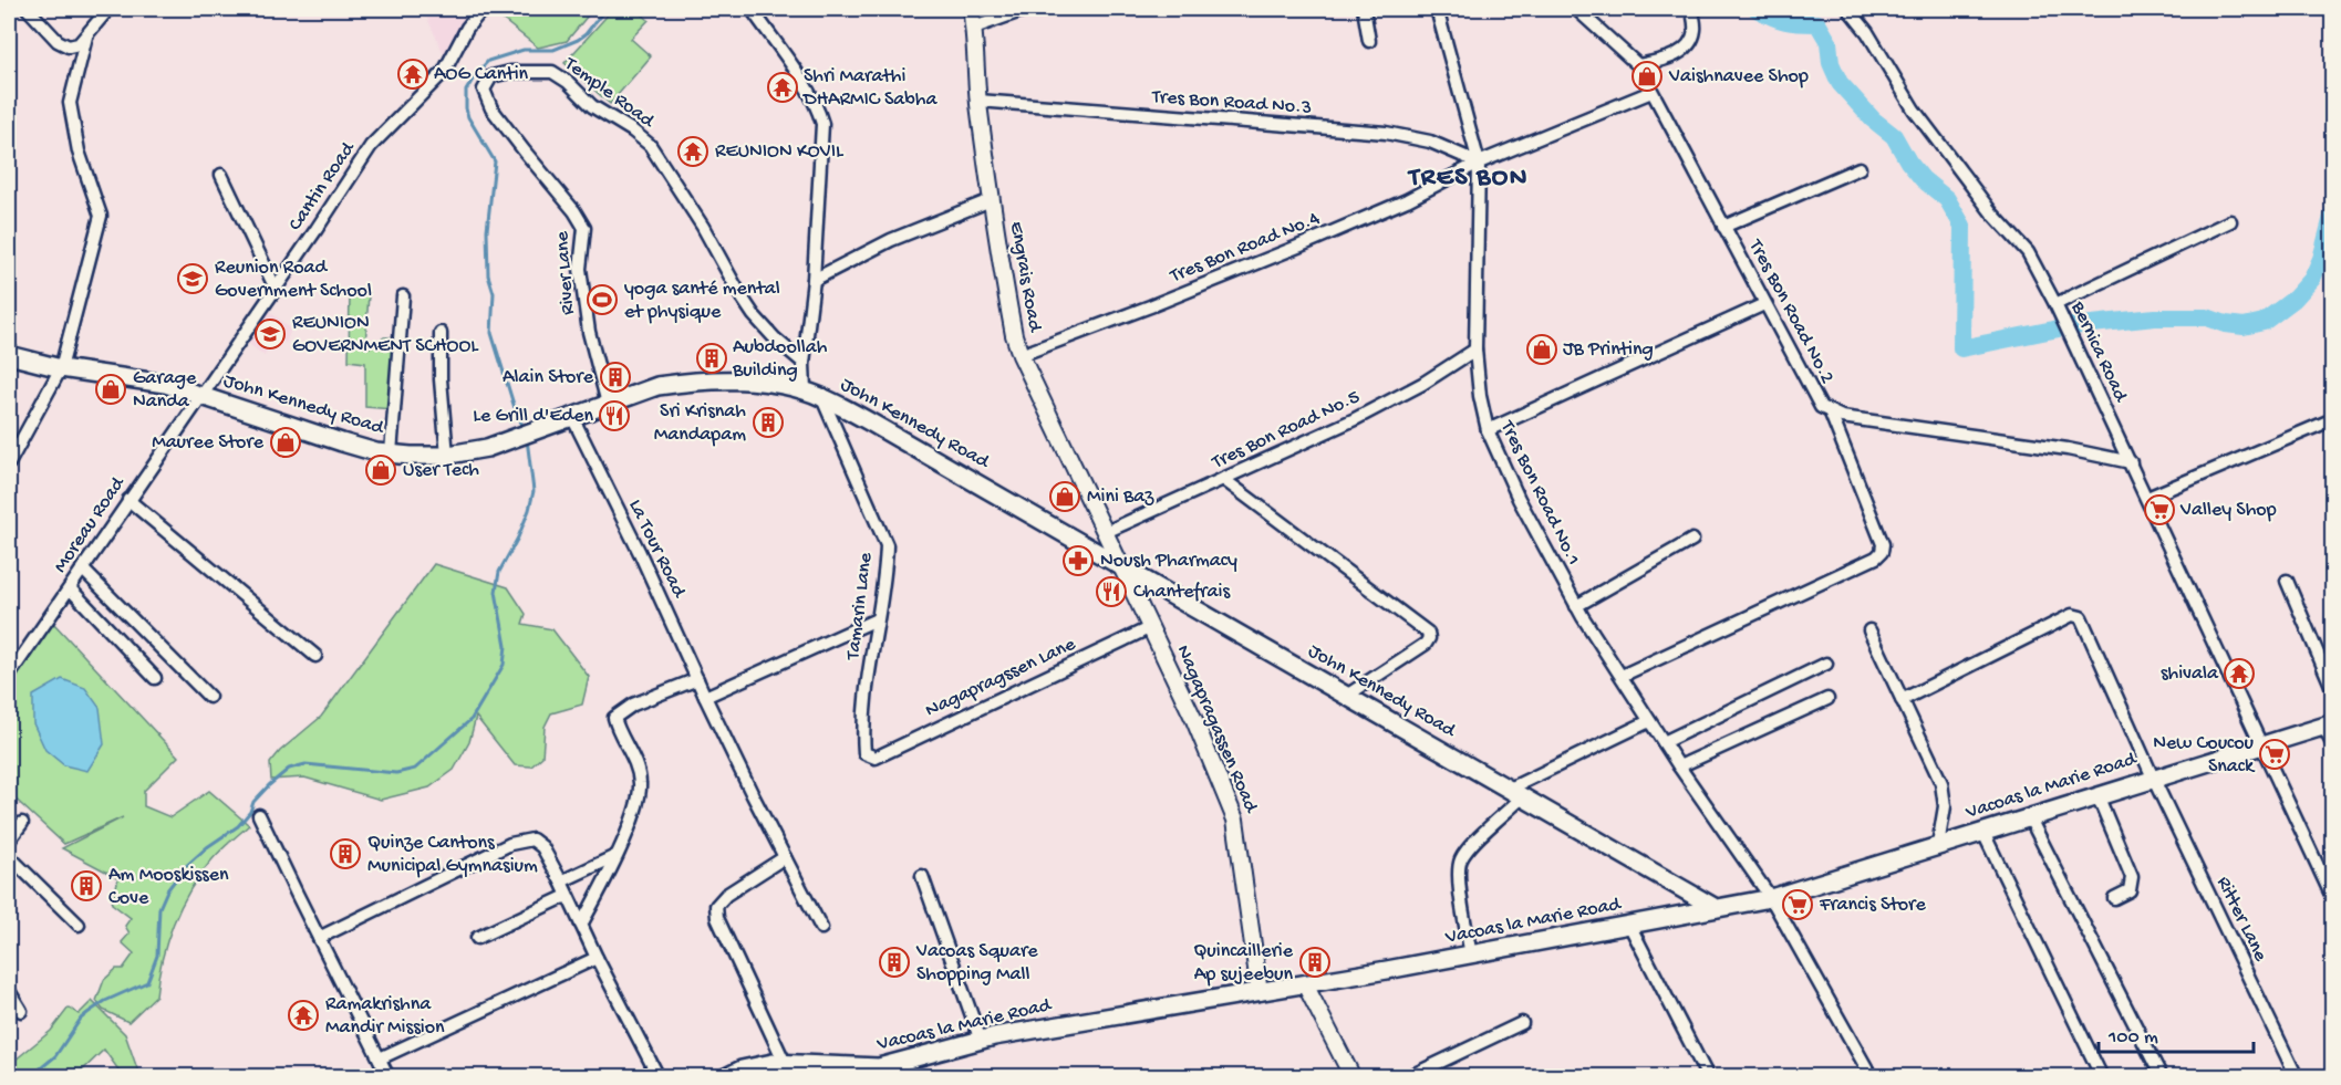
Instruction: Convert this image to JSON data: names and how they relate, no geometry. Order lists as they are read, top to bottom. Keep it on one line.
{"streets":{"main road":["John Kennedy Road","Vacoas la Marie Road"],"street":["Temple Road","Tres Bon Road No.3","Cantin Road","Tres Bon Road No.4","River Lane","Engrais Road","Tres Bon Road No.2","Bernica Road","Tres Bon Road No.5","Tres Bon Road No.1","Moreau Road","La Tour Road","Tamarin Lane","Nagapragssen Lane","Nagapragassen Road","Ritter Lane"]},"crossings":[["Temple Road","River Lane"],["Tres Bon Road No.3","Tres Bon Road No.4"],["Tres Bon Road No.3","Engrais Road"],["Tres Bon Road No.3","Tres Bon Road No.1"],["Cantin Road","John Kennedy Road"],["Cantin Road","Moreau Road"],["Tres Bon Road No.4","Engrais Road"],["Tres Bon Road No.4","Tres Bon Road No.2"],["Tres Bon Road No.4","Tres Bon Road No.1"],["River Lane","John Kennedy Road"],["Engrais Road","John Kennedy Road"],["Engrais Road","Tres Bon Road No.5"],["Engrais Road","Nagapragassen Road"],["Tres Bon Road No.2","Bernica Road"],["Bernica Road","Vacoas la Marie Road"],["John Kennedy Road","Moreau Road"],["John Kennedy Road","La Tour Road"],["John Kennedy Road","Tamarin Lane"],["John Kennedy Road","Nagapragassen Road"],["John Kennedy Road","Vacoas la Marie Road"],["Tres Bon Road No.5","Tres Bon Road No.1"],["Tres Bon Road No.1","Vacoas la Marie Road"],["Tamarin Lane","Nagapragssen Lane"],["Nagapragssen Lane","Nagapragassen Road"],["Nagapragassen Road","Vacoas la Marie Road"],["Vacoas la Marie Road","Ritter Lane"]],"districts":["TRES BON"],"places":{"temple":["AOG Cantin","Shri Marathi DHARMIC Sabha","REUNION KOVIL","shivala","Ramakrishna Mandir Mission"],"shop":["Vaishnavee Shop","JB Printing","Garage Nanda","Mauree Store","User Tech","Mini Baz"],"school or university":["Reunion Road Government School","REUNION GOVERNMENT SCHOOL"],"sports":["yoga santé mental et physique"],"building":["Aubdoollah Building","Alain Store","Sri Krisnah Mandapam","Quinze Cantons Municipal Gymnasium","Am Mooskissen Cove","Vacoas Square Shopping Mall","Quincaillerie Ap sujeebun"],"restaurant":["Le Grill d'Eden","Chantefrais"],"supermarket":["Valley Shop","New Coucou Snack","Francis Store"],"pharmacy":["Noush Pharmacy"]},"scale_bar":"100 m"}
